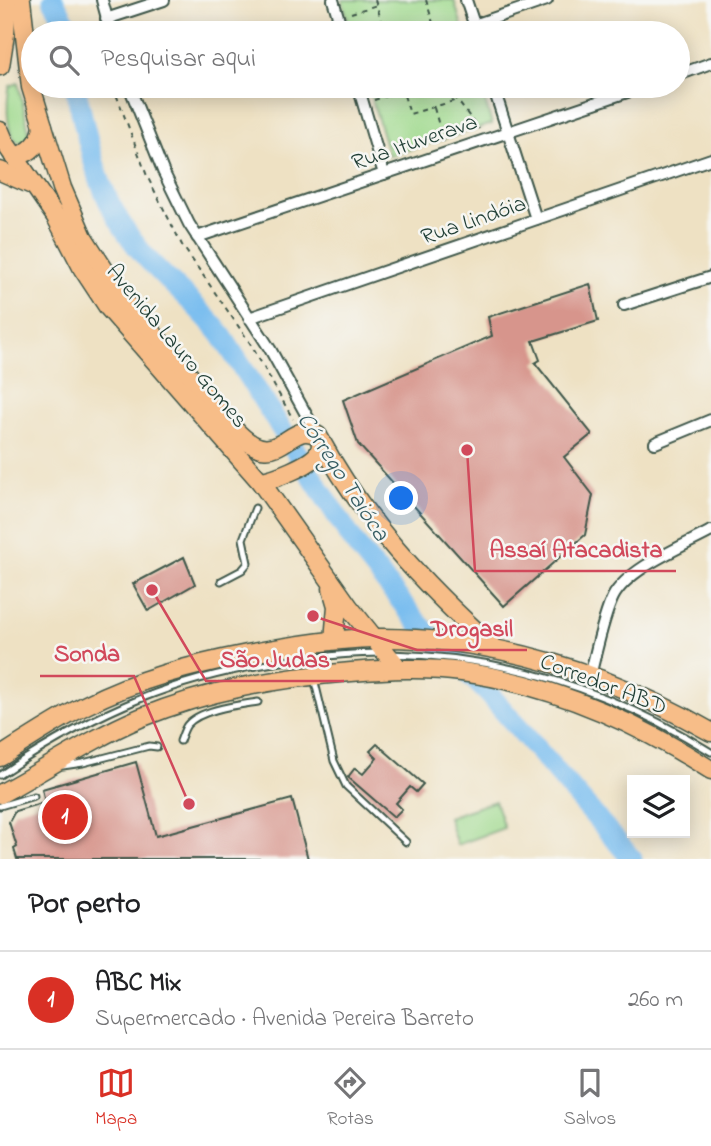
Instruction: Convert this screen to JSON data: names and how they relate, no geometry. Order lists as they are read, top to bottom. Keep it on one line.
{"streets":{"main road":["Avenida Lauro Gomes"],"street":["Rua Ituverava","Rua Lindóia"],"lane":["Corredor ABD"]},"water":["Córrego Taióca"],"places":["Assaí Atacadista","São Judas","Drogasil","Sonda"],"page":{"search":"Pesquisar aqui","pins":"1","heading":"Por perto","list":[{"mark":"1","name":"ABC Mix","note":"Supermercado · Avenida Pereira Barreto","value":"260 m"}],"nav":["Mapa","Rotas","Salvos"]}}
